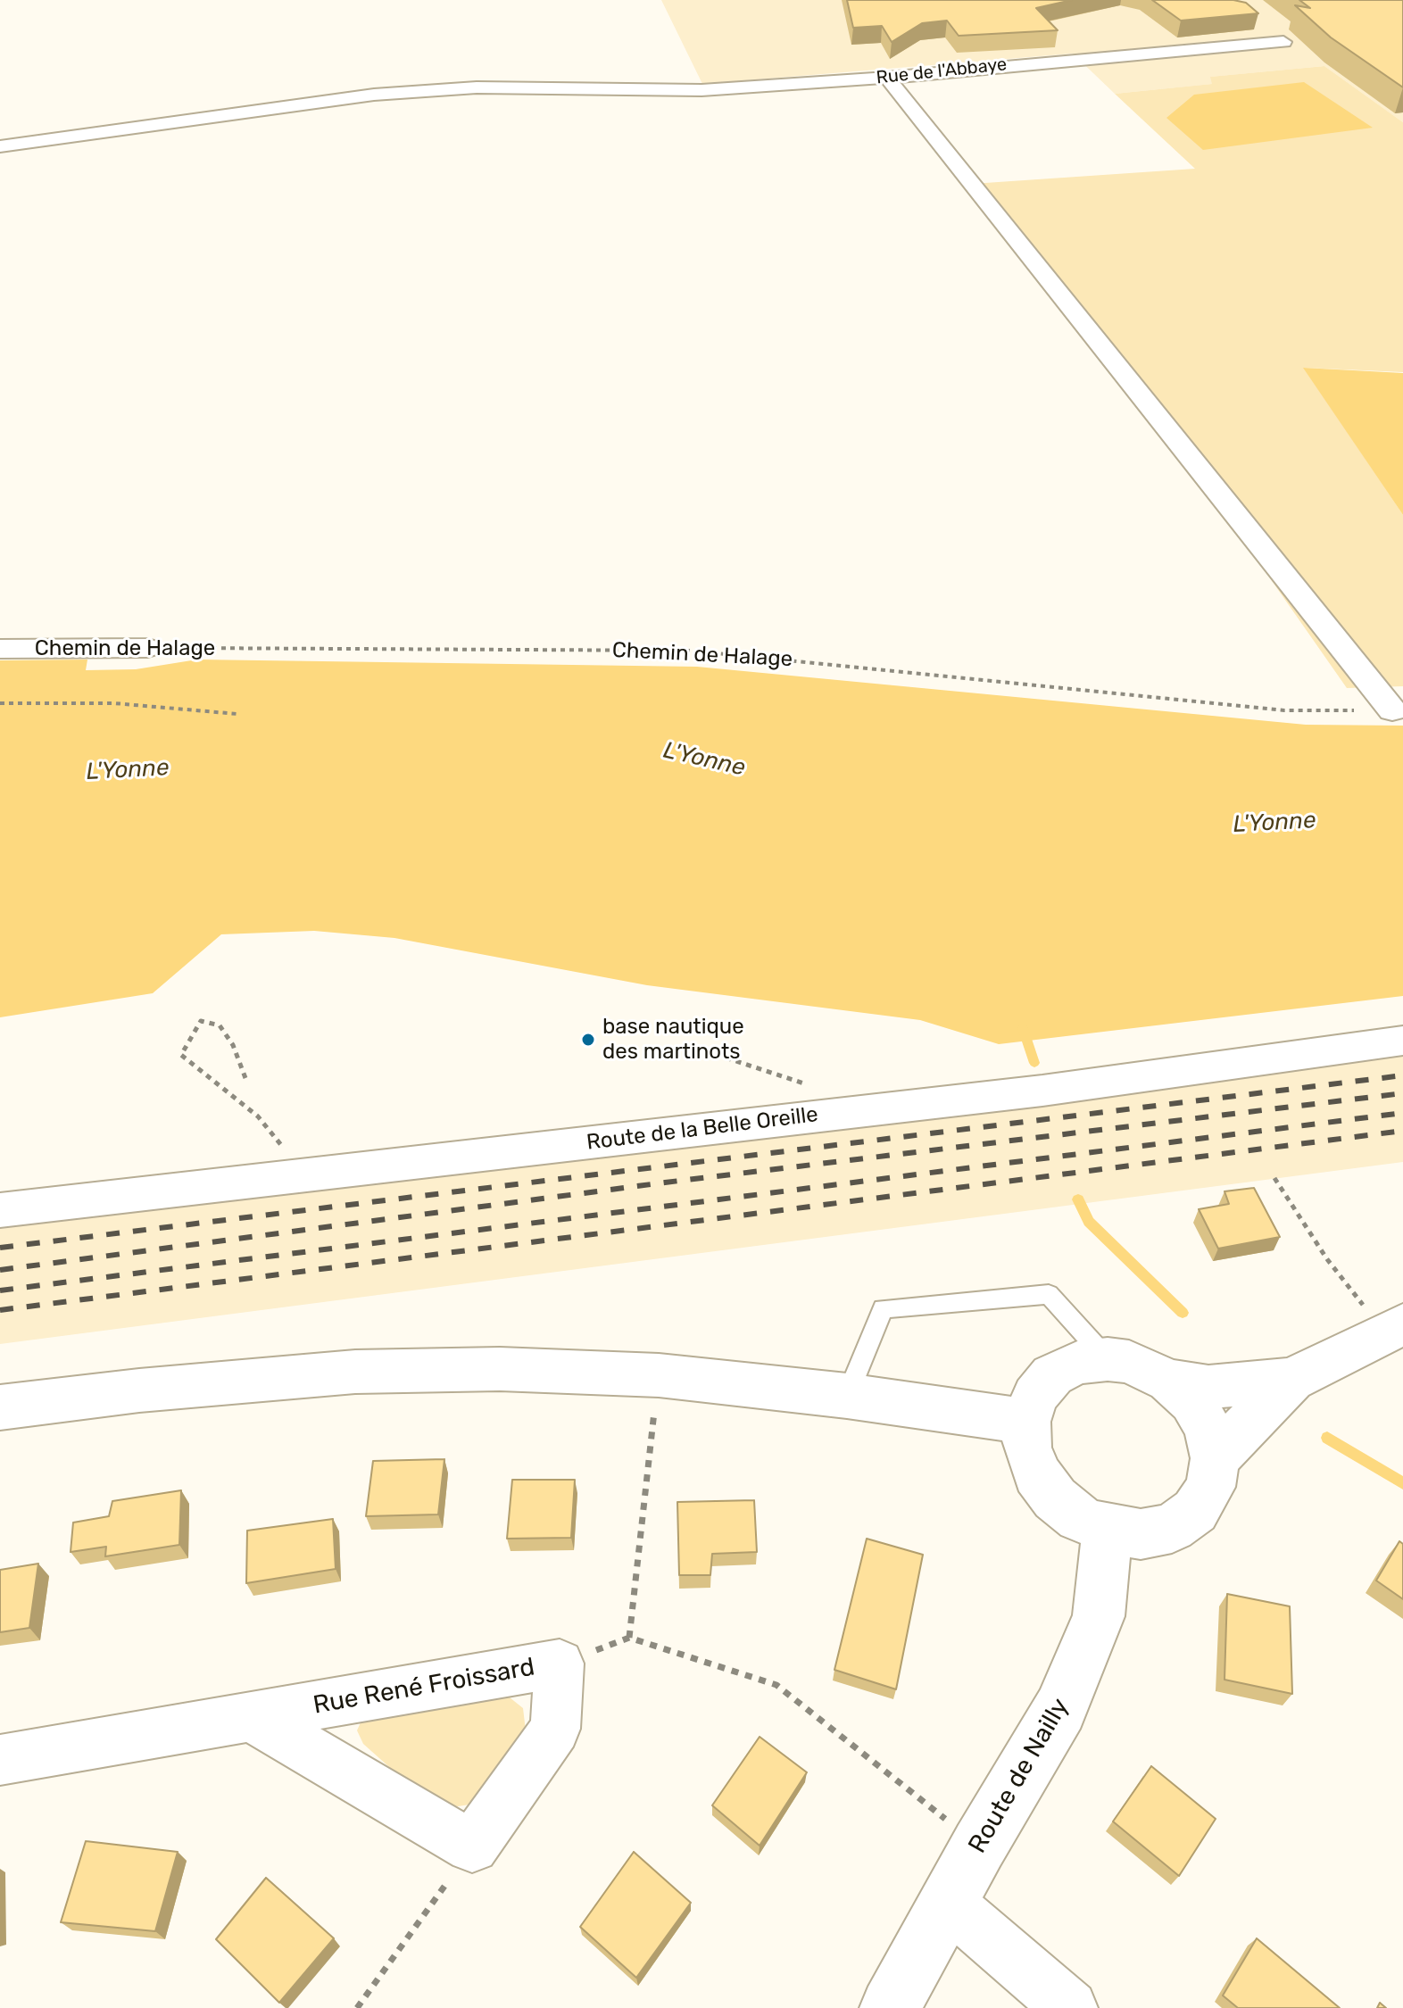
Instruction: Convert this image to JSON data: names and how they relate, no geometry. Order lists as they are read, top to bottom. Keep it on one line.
{"streets":{"main road":["Route de Nailly"],"street":["Rue de l'Abbaye","Chemin de Halage","Route de la Belle Oreille","Rue René Froissard"]},"water":["L'Yonne"],"places":["base nautique des martinots"]}
